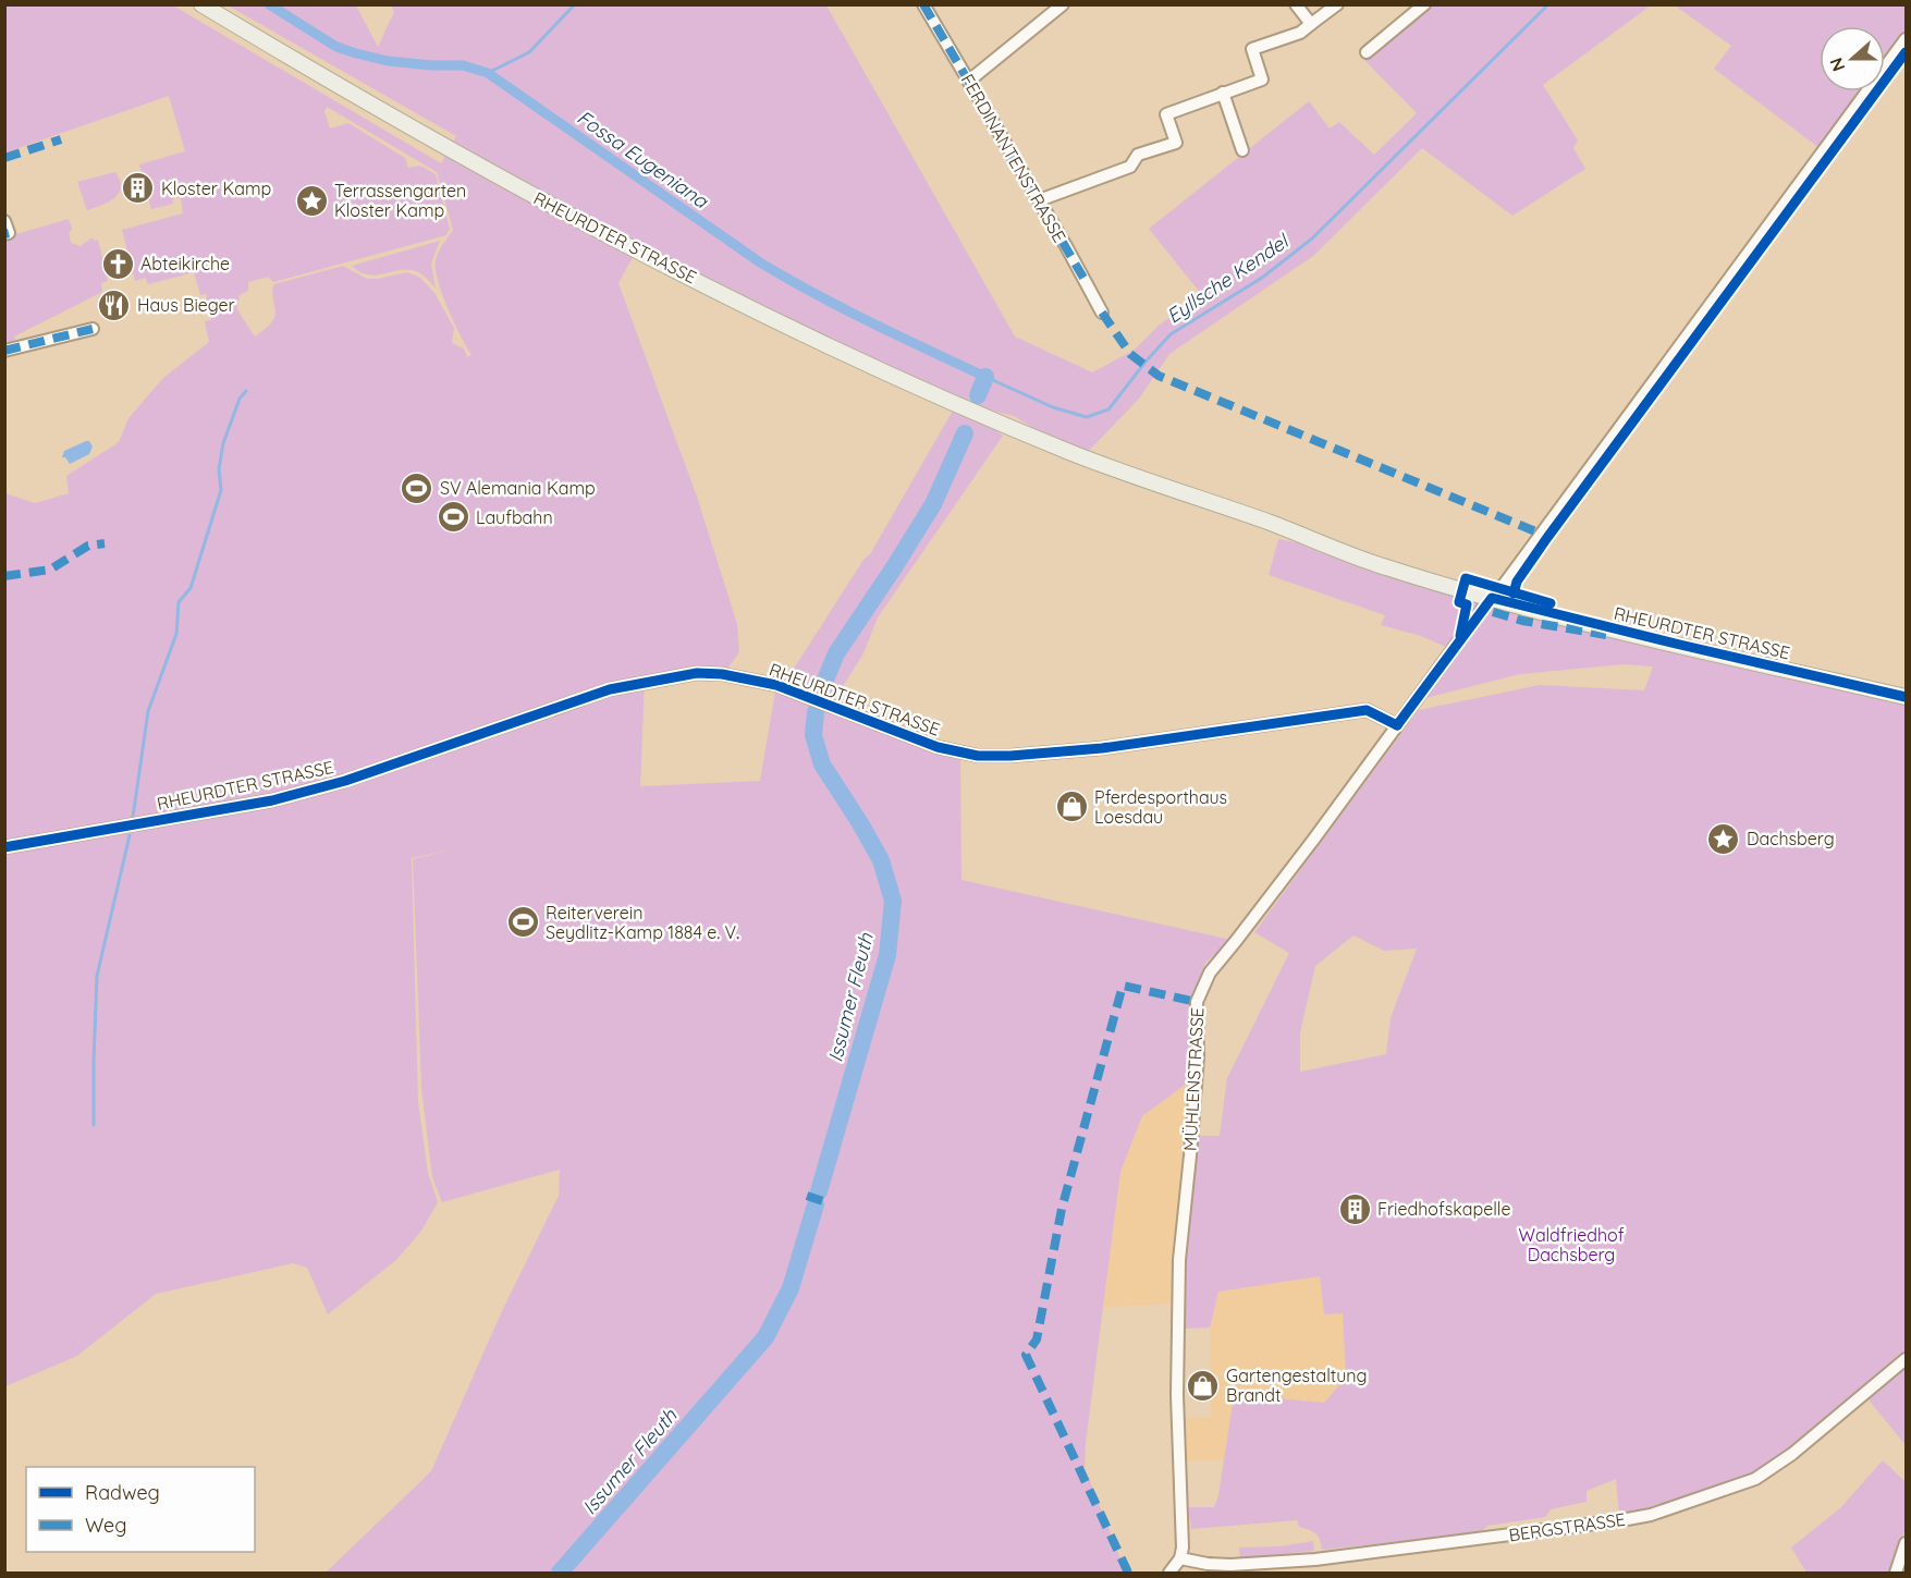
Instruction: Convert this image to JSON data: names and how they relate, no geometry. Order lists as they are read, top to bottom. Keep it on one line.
{"streets":{"main road":["RHEURDTER STRASSE"],"street":["FERDINANTENSTRASSE","MÜHLENSTRASSE","BERGSTRASSE"]},"crossings":[["RHEURDTER STRASSE","MÜHLENSTRASSE"],["MÜHLENSTRASSE","BERGSTRASSE"]],"water":["Fossa Eugeniana","Eyllsche Kendel","Issumer Fleuth"],"parks":["Waldfriedhof Dachsberg"],"places":{"building":["Kloster Kamp","Friedhofskapelle"],"place":["Terrassengarten Kloster Kamp","Dachsberg"],"church":["Abteikirche"],"restaurant":["Haus Bieger"],"sports":["SV Alemania Kamp","Laufbahn","Reiterverein Seydlitz-Kamp 1884 e. V."],"shop":["Pferdesporthaus Loesdau","Gartengestaltung Brandt"]},"legend":["Radweg","Weg"],"north":"left"}
